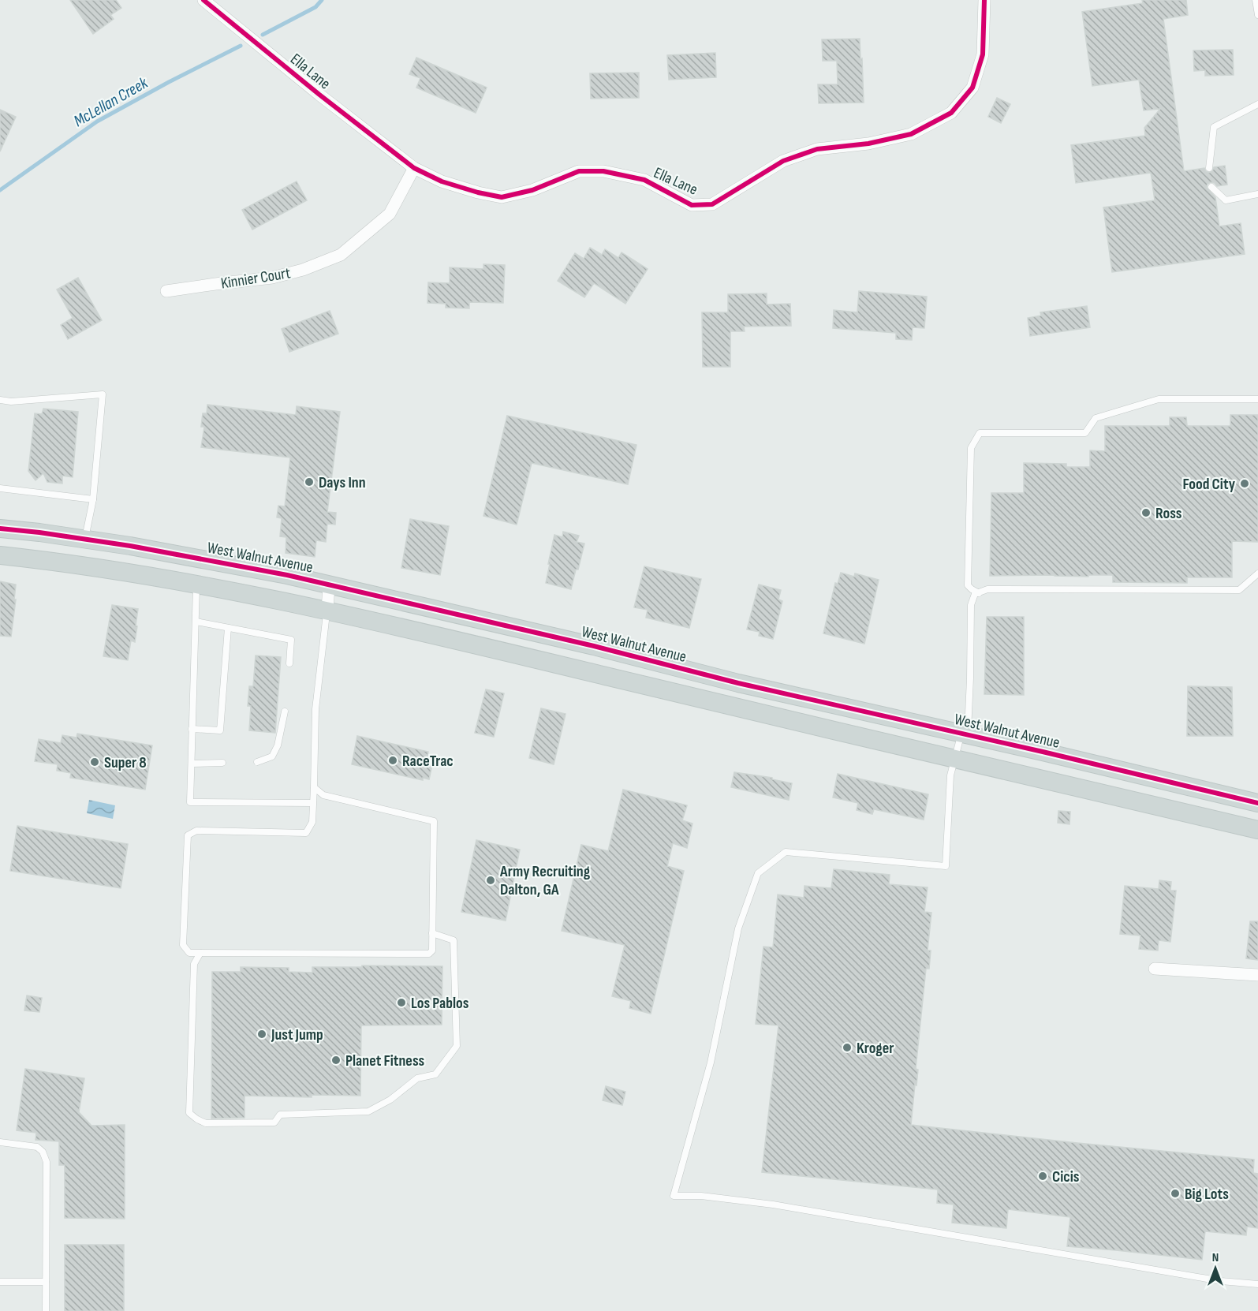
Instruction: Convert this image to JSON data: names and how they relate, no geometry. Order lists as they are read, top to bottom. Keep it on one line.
{"streets":{"main road":["West Walnut Avenue"],"street":["Ella Lane","Kinnier Court"]},"crossings":[["Ella Lane","Kinnier Court"]],"water":["McLellan Creek"],"places":["Days Inn","Food City","Ross","RaceTrac","Super 8","Army Recruiting Dalton, GA","Los Pablos","Just Jump","Kroger","Planet Fitness","Cicis","Big Lots"],"north":"top"}
